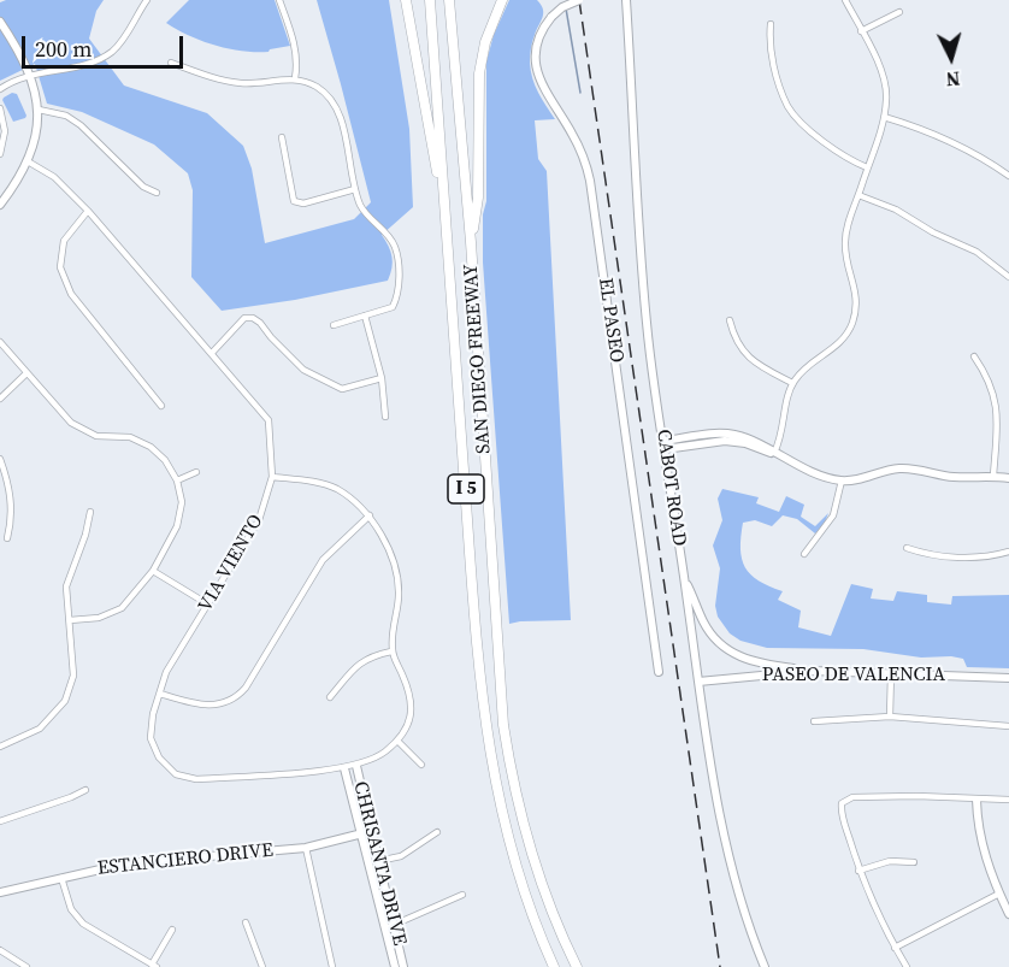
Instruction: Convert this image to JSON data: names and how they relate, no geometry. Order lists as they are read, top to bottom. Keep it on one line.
{"streets":{"highway":["SAN DIEGO FREEWAY","I 5"],"street":["EL PASEO","CABOT ROAD","VIA VIENTO","PASEO DE VALENCIA","ESTANCIERO DRIVE","CHRISANTA DRIVE"]},"crossings":[["CABOT ROAD","PASEO DE VALENCIA"],["VIA VIENTO","CHRISANTA DRIVE"],["ESTANCIERO DRIVE","CHRISANTA DRIVE"]],"scale_bar":"200 m","north":"bottom"}
